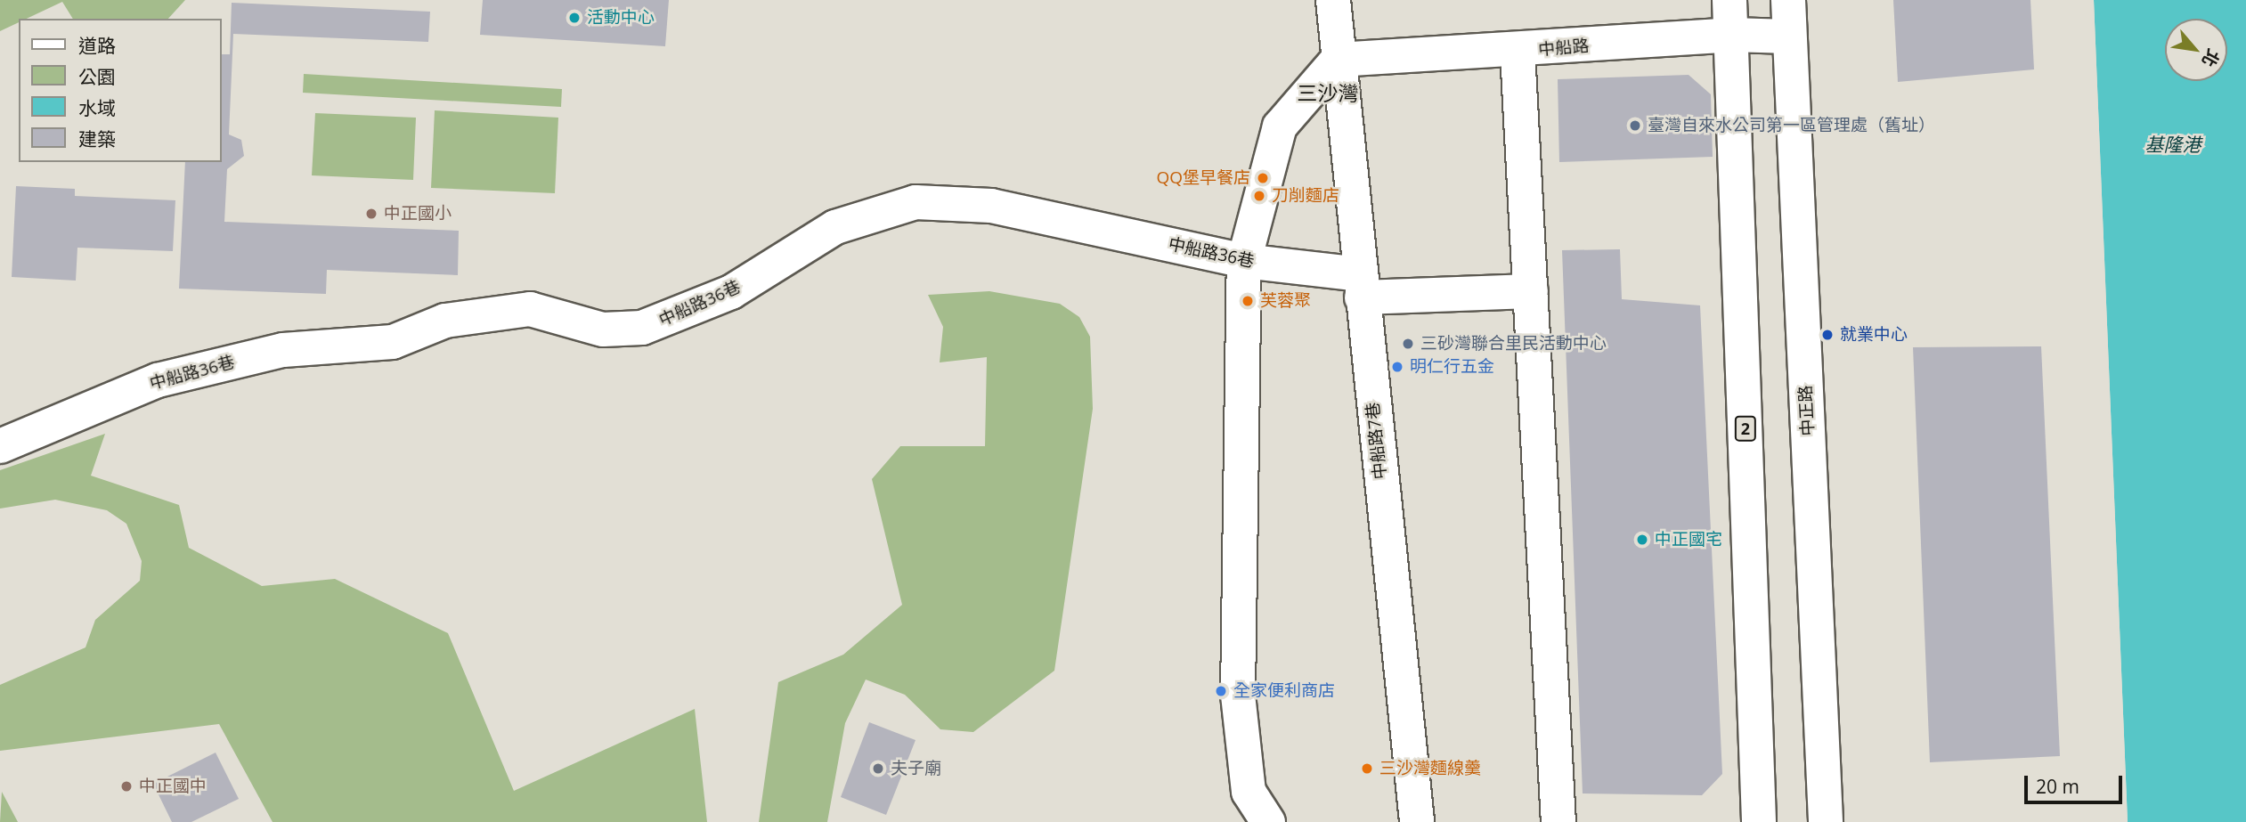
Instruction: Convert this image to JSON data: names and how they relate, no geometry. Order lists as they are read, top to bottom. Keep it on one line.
{"streets":{"street":["中船路","中船路36巷","中正路","2","中船路7巷"]},"crossings":[["中船路","中正路"],["中船路","2"],["中船路","中船路7巷"],["中船路36巷","中船路7巷"]],"districts":["三沙灣"],"water":["基隆港"],"places":["活動中心","臺灣自來水公司第一區管理處（舊址）","QQ堡早餐店","刀削麵店","中正國小","芙蓉聚","就業中心","三砂灣聯合里民活動中心","明仁行五金","中正國宅","全家便利商店","夫子廟","三沙灣麵線羹","中正國中"],"legend":["道路","公園","水域","建築"],"scale_bar":"20 m","north":"bottom right"}
